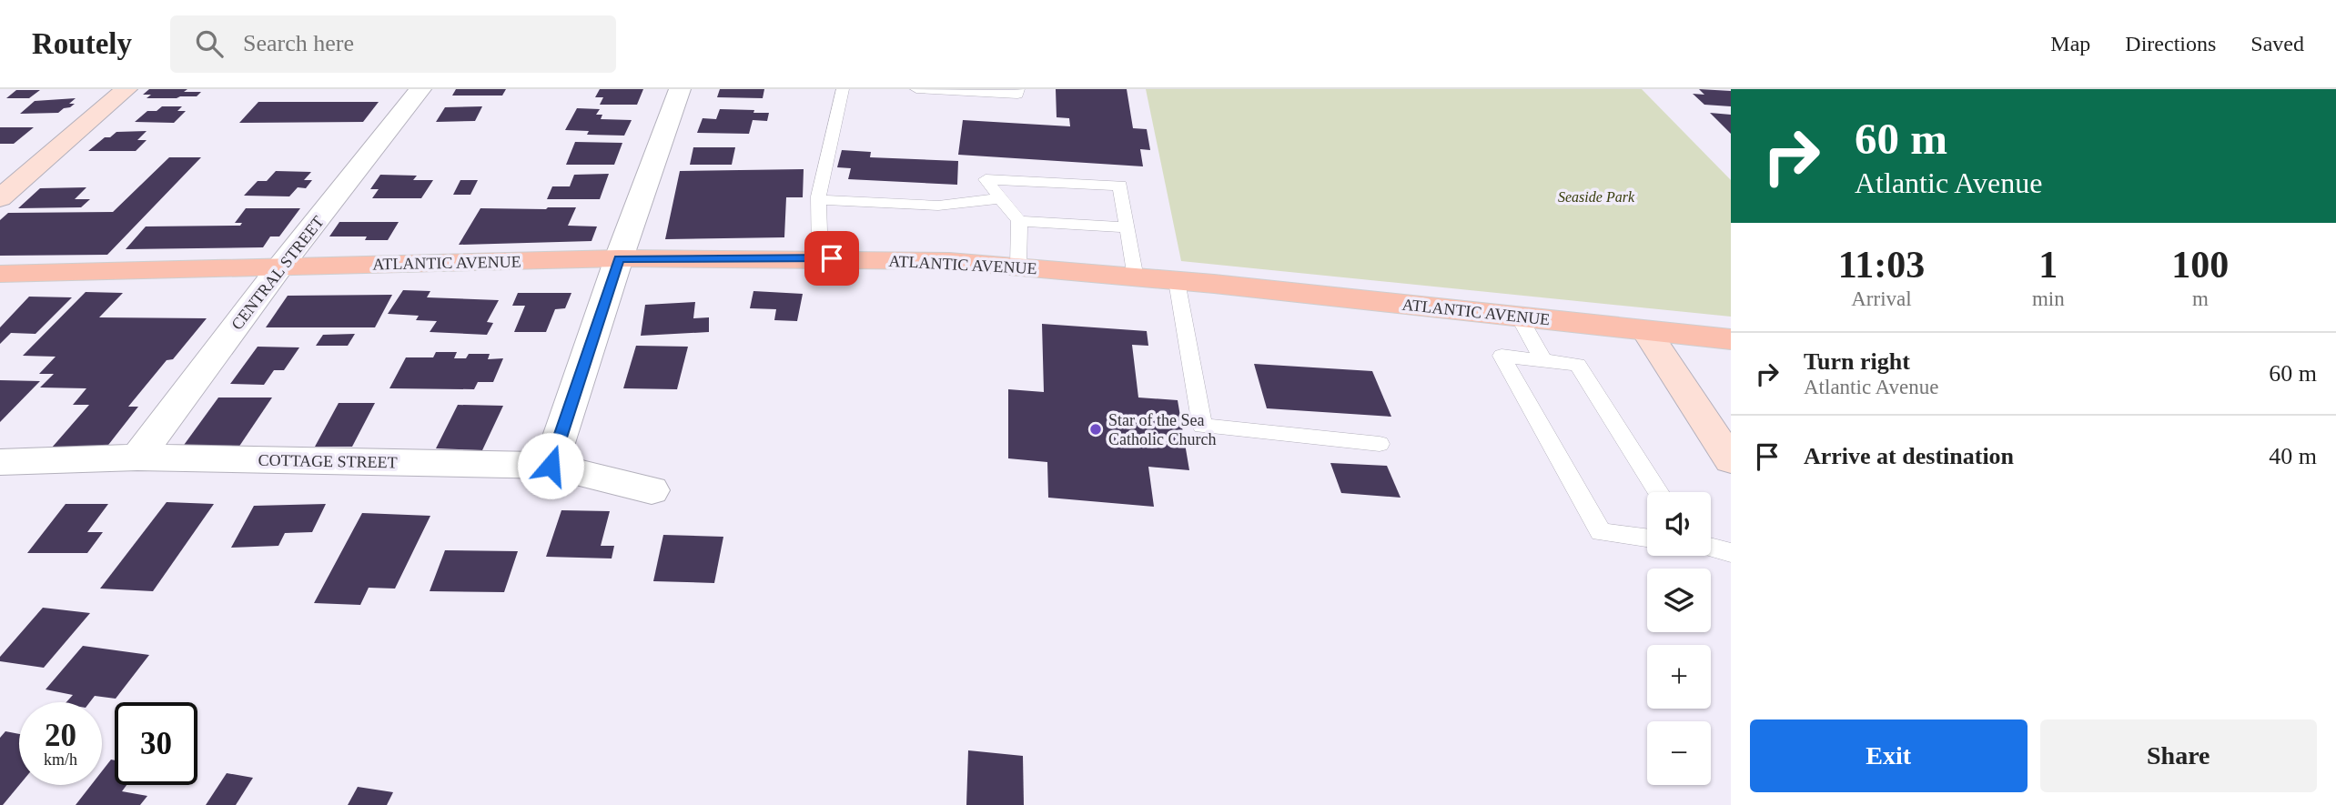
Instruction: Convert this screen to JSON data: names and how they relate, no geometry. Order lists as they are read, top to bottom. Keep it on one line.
{"streets":{"main road":["ATLANTIC AVENUE"],"street":["CENTRAL STREET","COTTAGE STREET"]},"crossings":[["ATLANTIC AVENUE","CENTRAL STREET"],["CENTRAL STREET","COTTAGE STREET"]],"parks":["Seaside Park"],"places":["Star of the Sea Catholic Church"],"page":{"header":"Routely","search":"Search here","nav":["Map","Directions","Saved"],"turn":["60 m","Atlantic Avenue"],"eta":["11:03","Arrival","1","min","100","m"],"list":[{"name":"Turn right","note":"Atlantic Avenue","value":"60 m"},{"name":"Arrive at destination","value":"40 m"}],"map_buttons":["+","−"],"speed":"20 km/h","limit":"30","buttons":["Exit","Share"]}}
